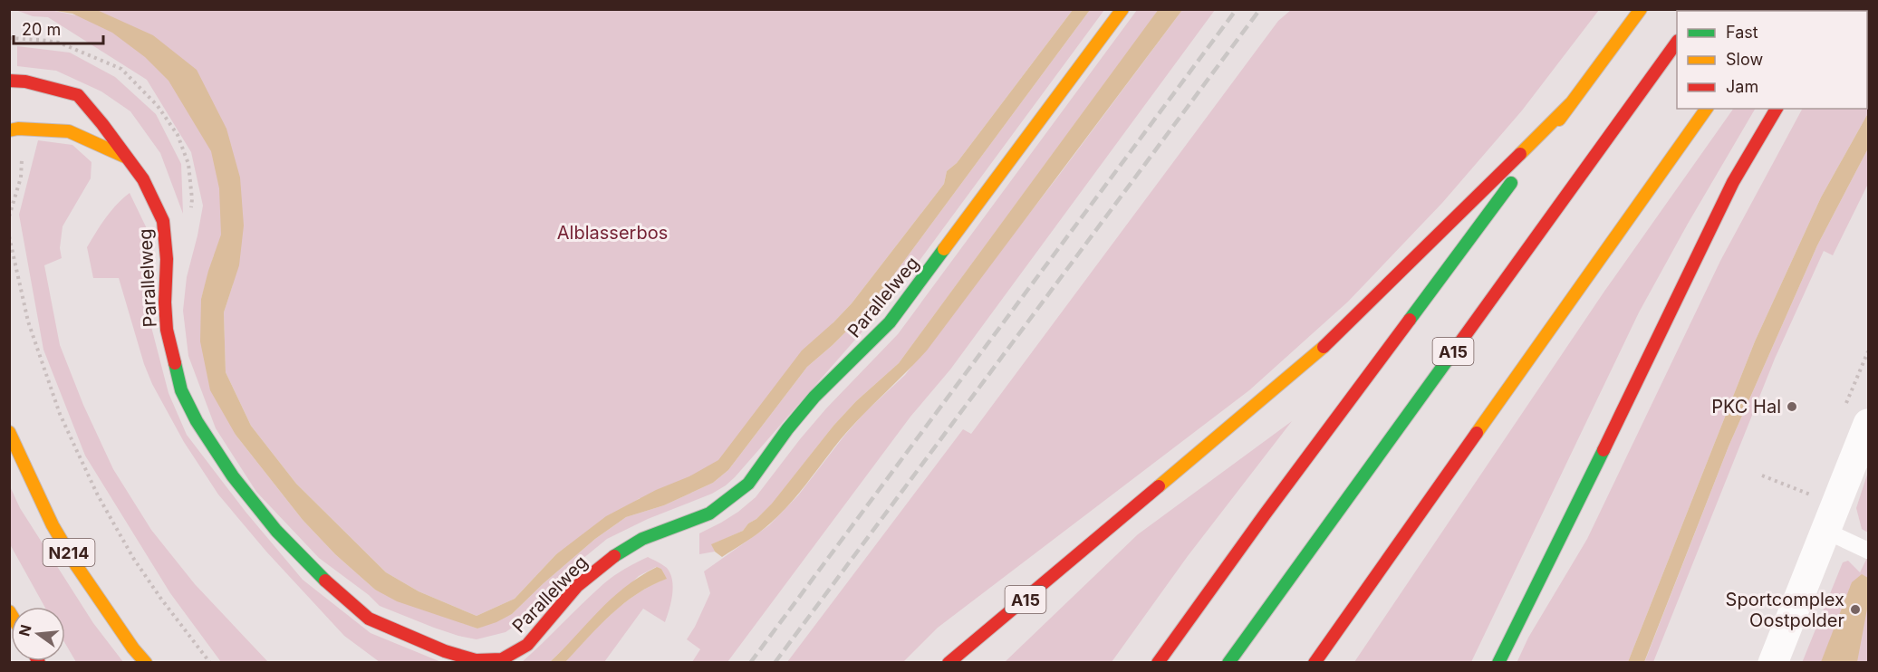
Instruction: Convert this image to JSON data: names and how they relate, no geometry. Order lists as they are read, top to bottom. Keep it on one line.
{"streets":{"main road":["Parallelweg","A15","N214"]},"parks":["Alblasserbos"],"places":["PKC Hal","Sportcomplex Oostpolder"],"legend":["Fast","Slow","Jam"],"scale_bar":"20 m","north":"left"}
